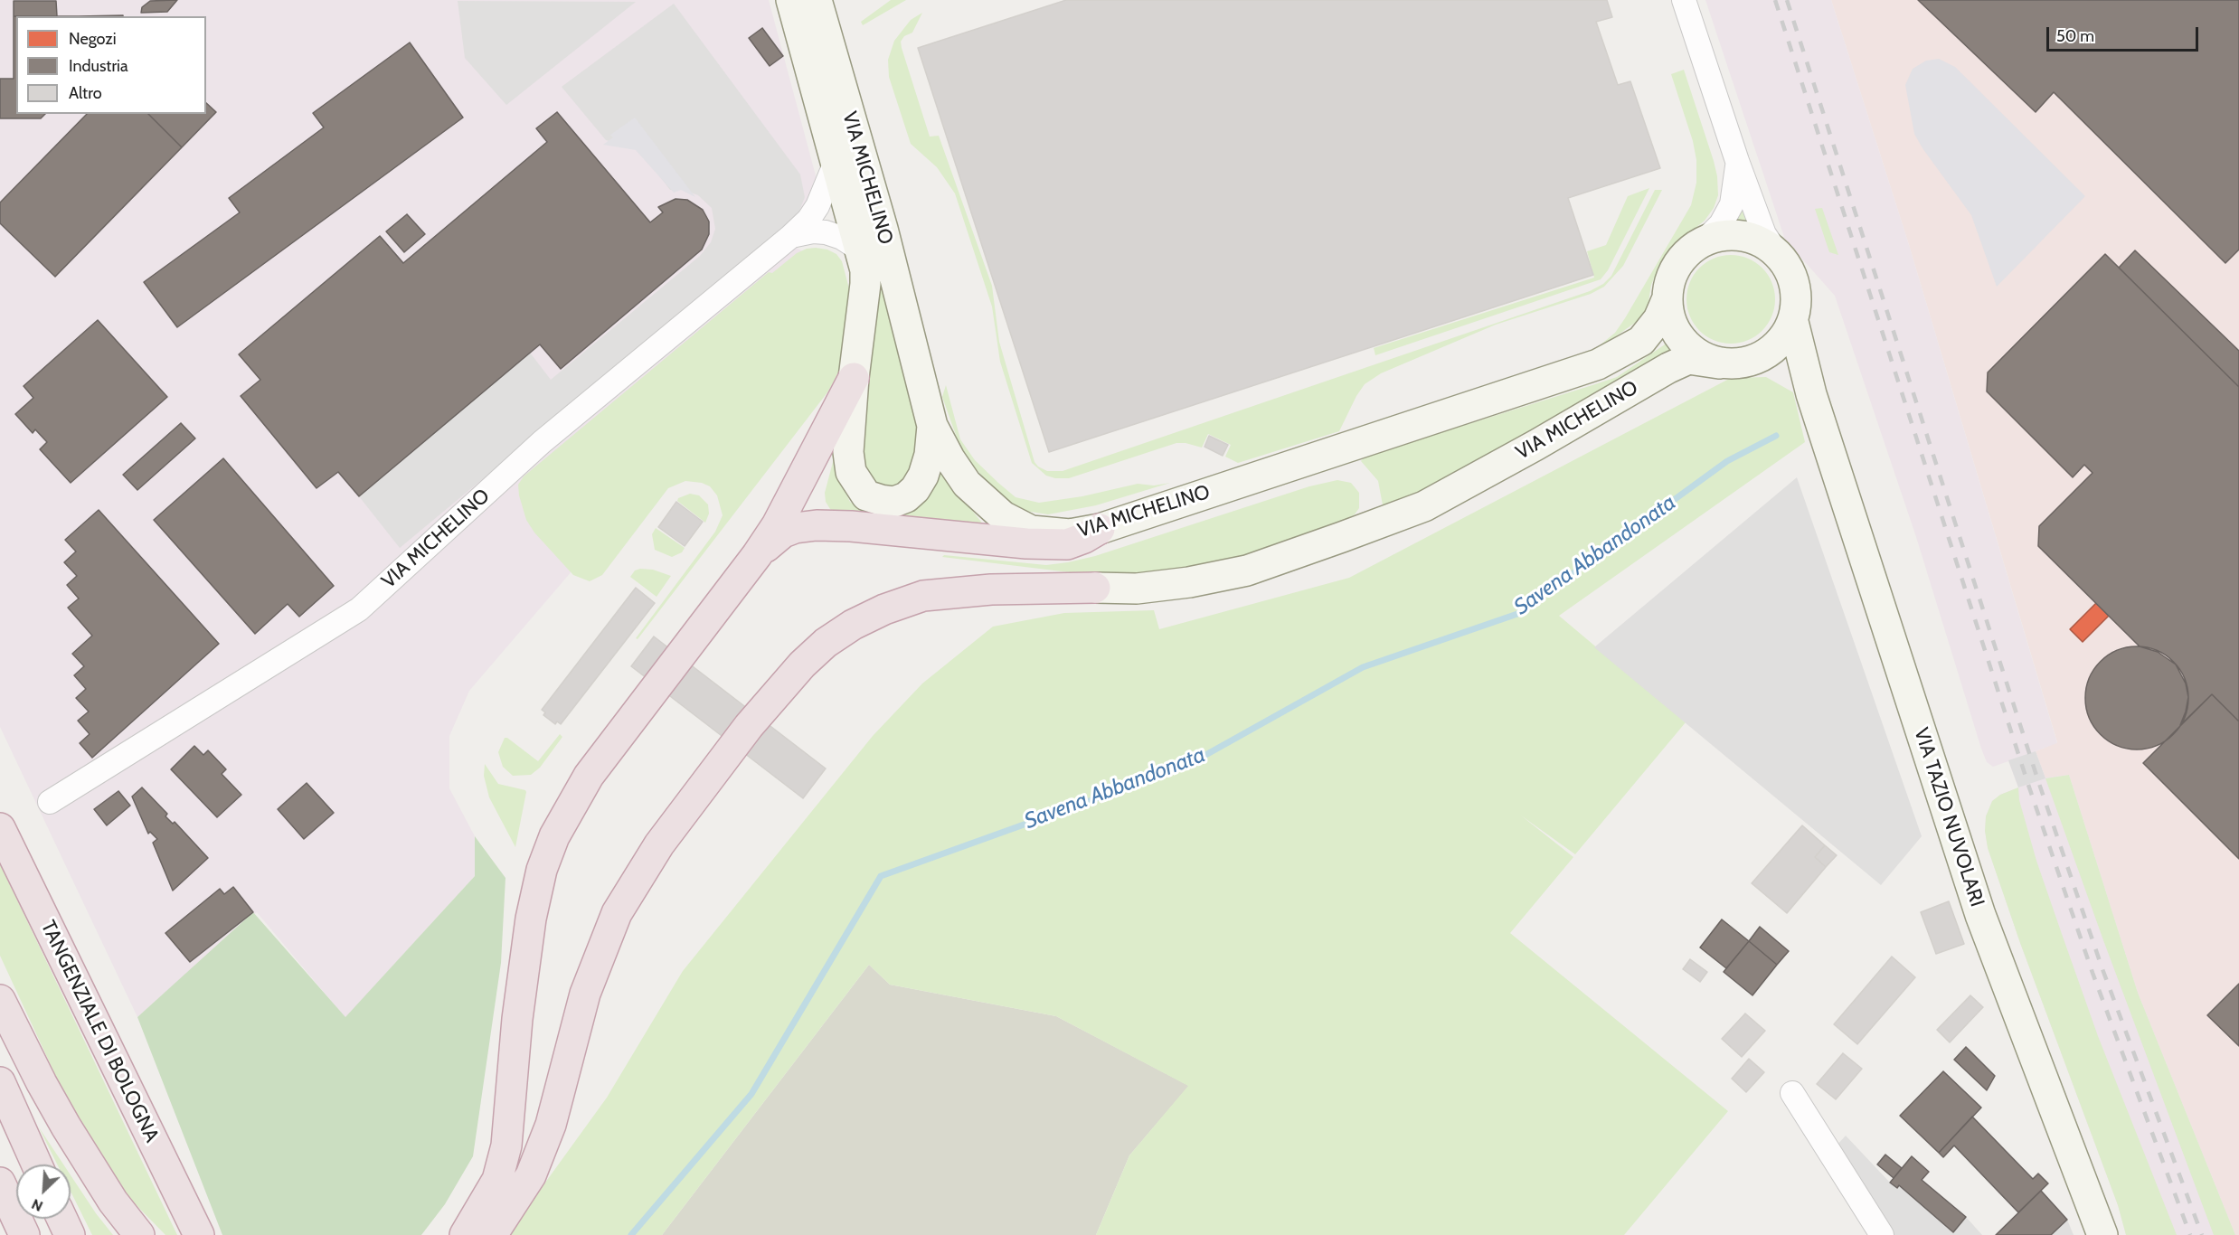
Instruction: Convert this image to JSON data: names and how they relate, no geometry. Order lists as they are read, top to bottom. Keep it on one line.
{"streets":{"highway":["TANGENZIALE DI BOLOGNA"],"street":["VIA MICHELINO","VIA TAZIO NUVOLARI"]},"crossings":[["VIA MICHELINO","VIA TAZIO NUVOLARI"]],"water":["Savena Abbandonata"],"legend":["Negozi","Industria","Altro"],"scale_bar":"50 m","north":"bottom left"}
